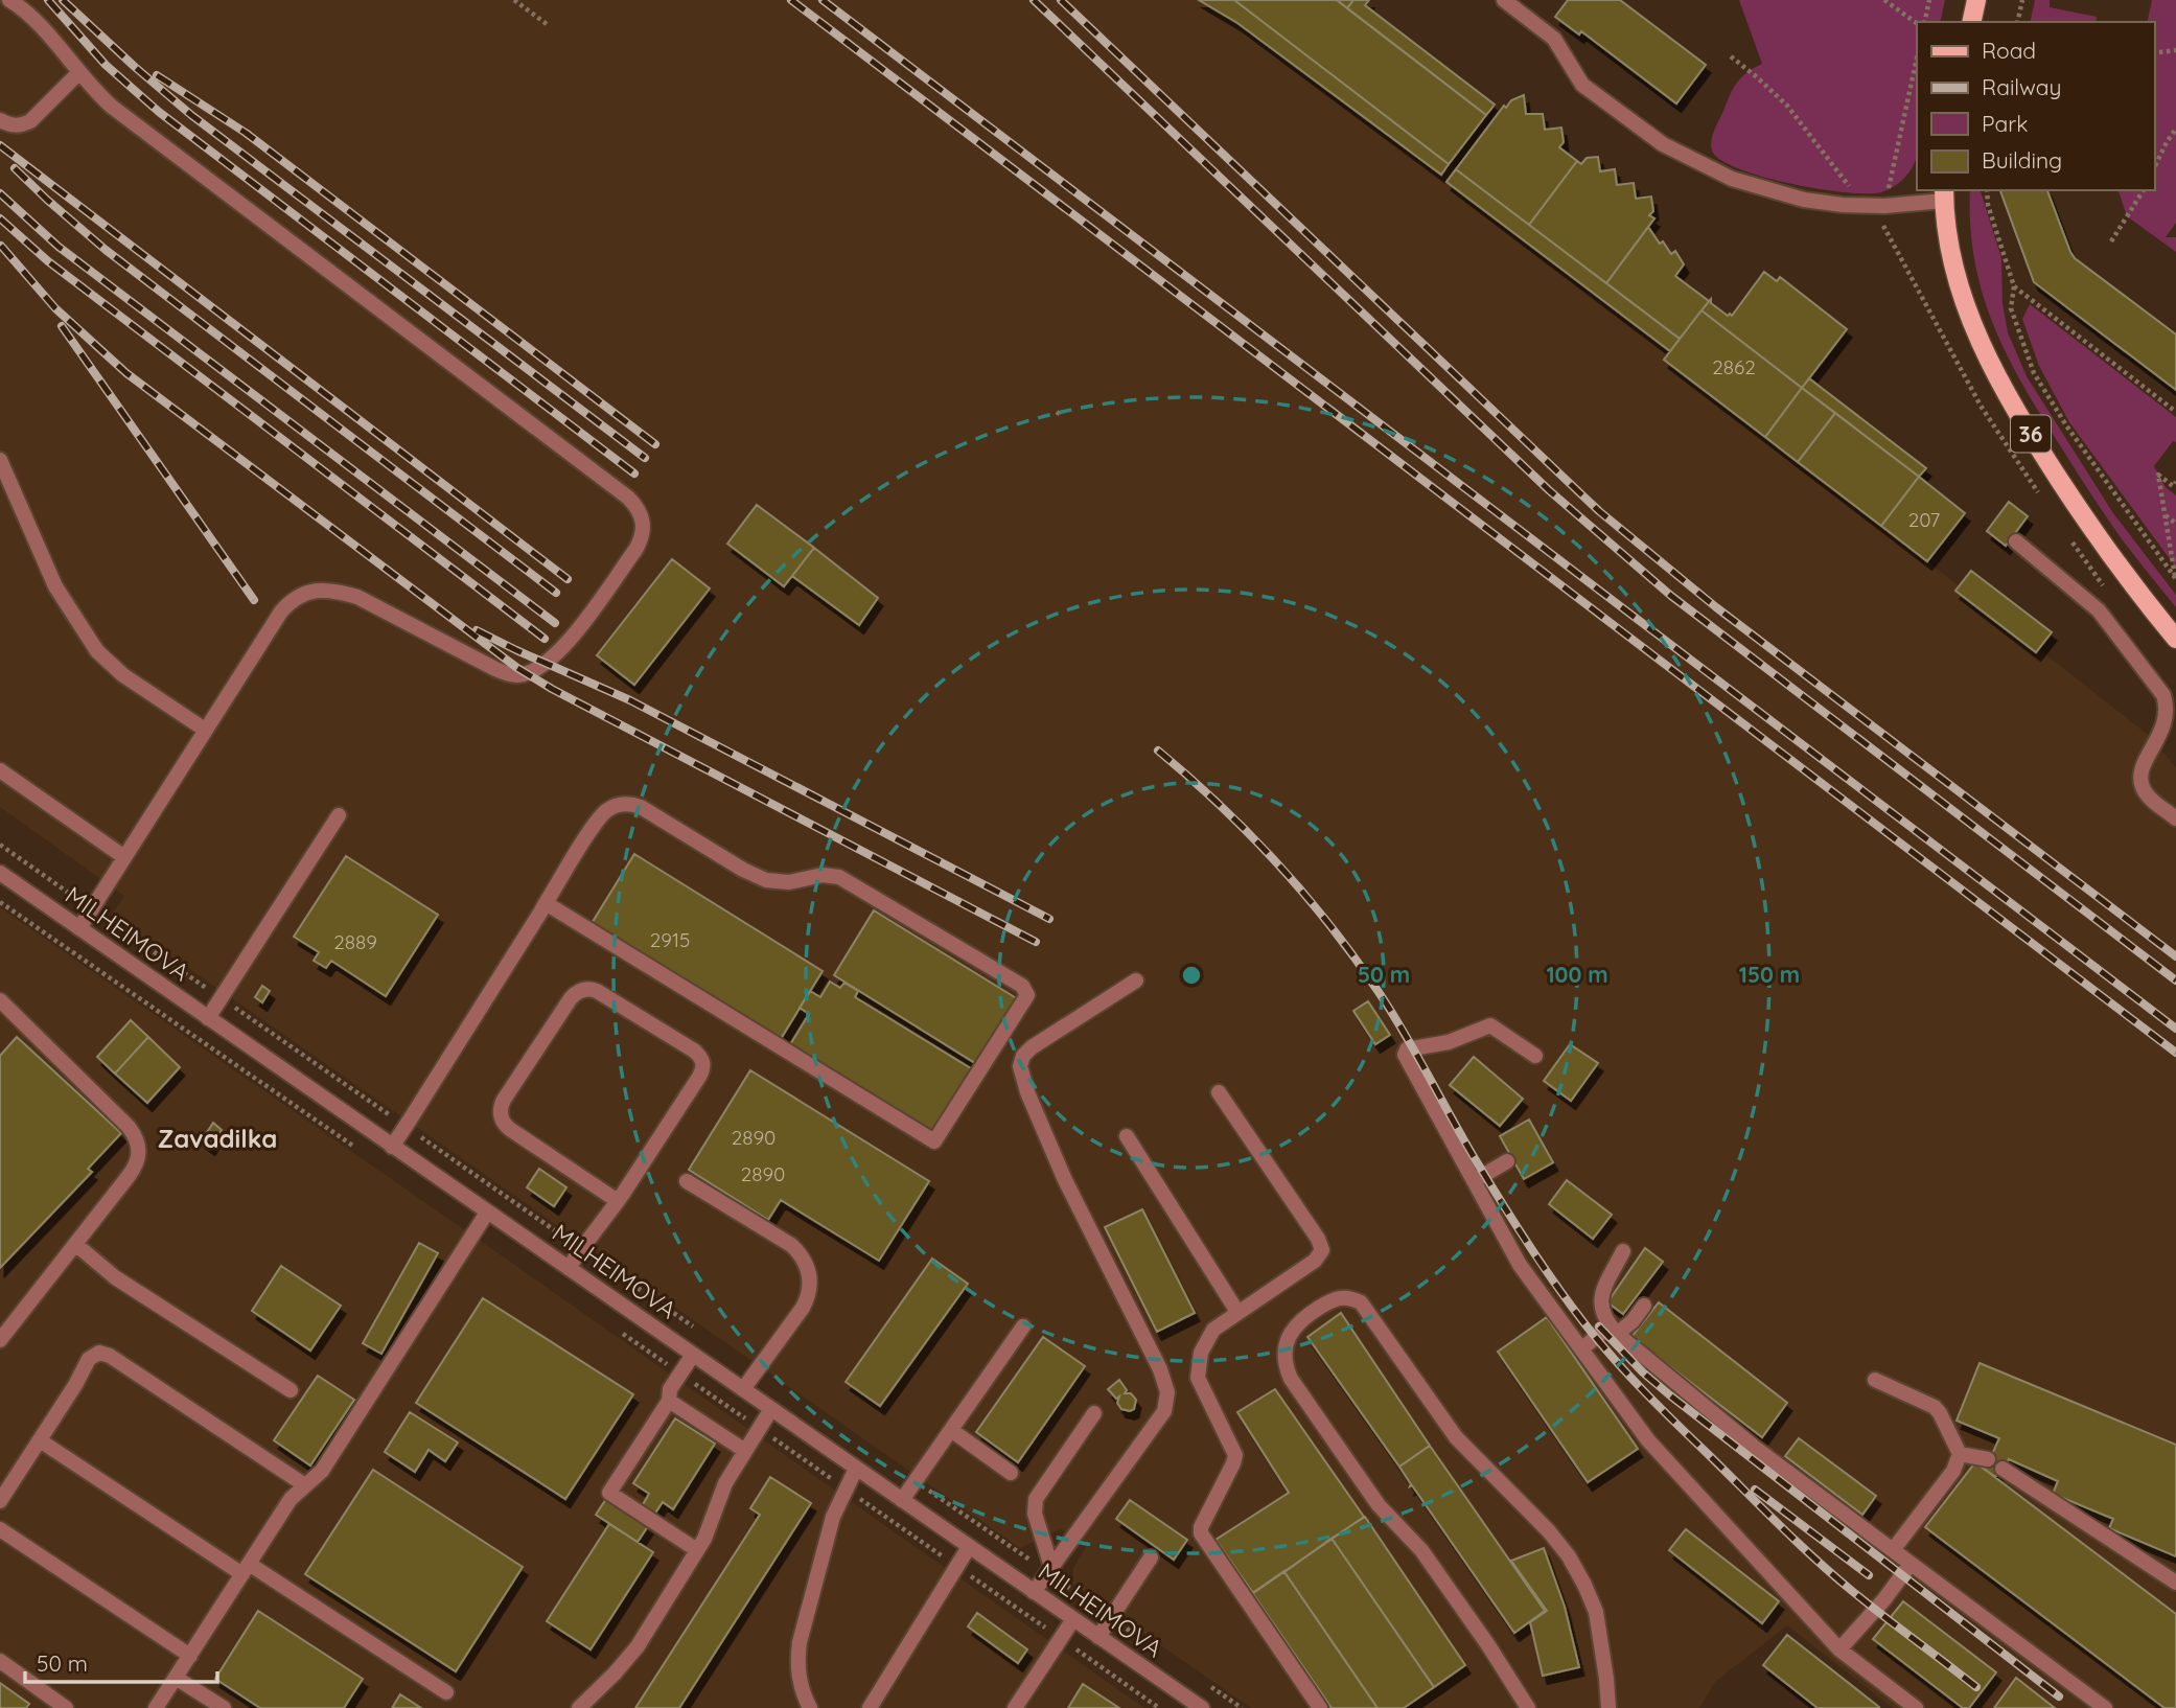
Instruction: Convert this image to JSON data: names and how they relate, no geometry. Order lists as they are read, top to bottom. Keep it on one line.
{"streets":{"main road":["36"],"street":["MILHEIMOVA"]},"districts":["Zavadilka"],"house_numbers":["2862","207","2915","2889","2890","2890"],"legend":["Road","Railway","Park","Building"],"scale_bar":"50 m","rings":["50 m","100 m","150 m"]}
